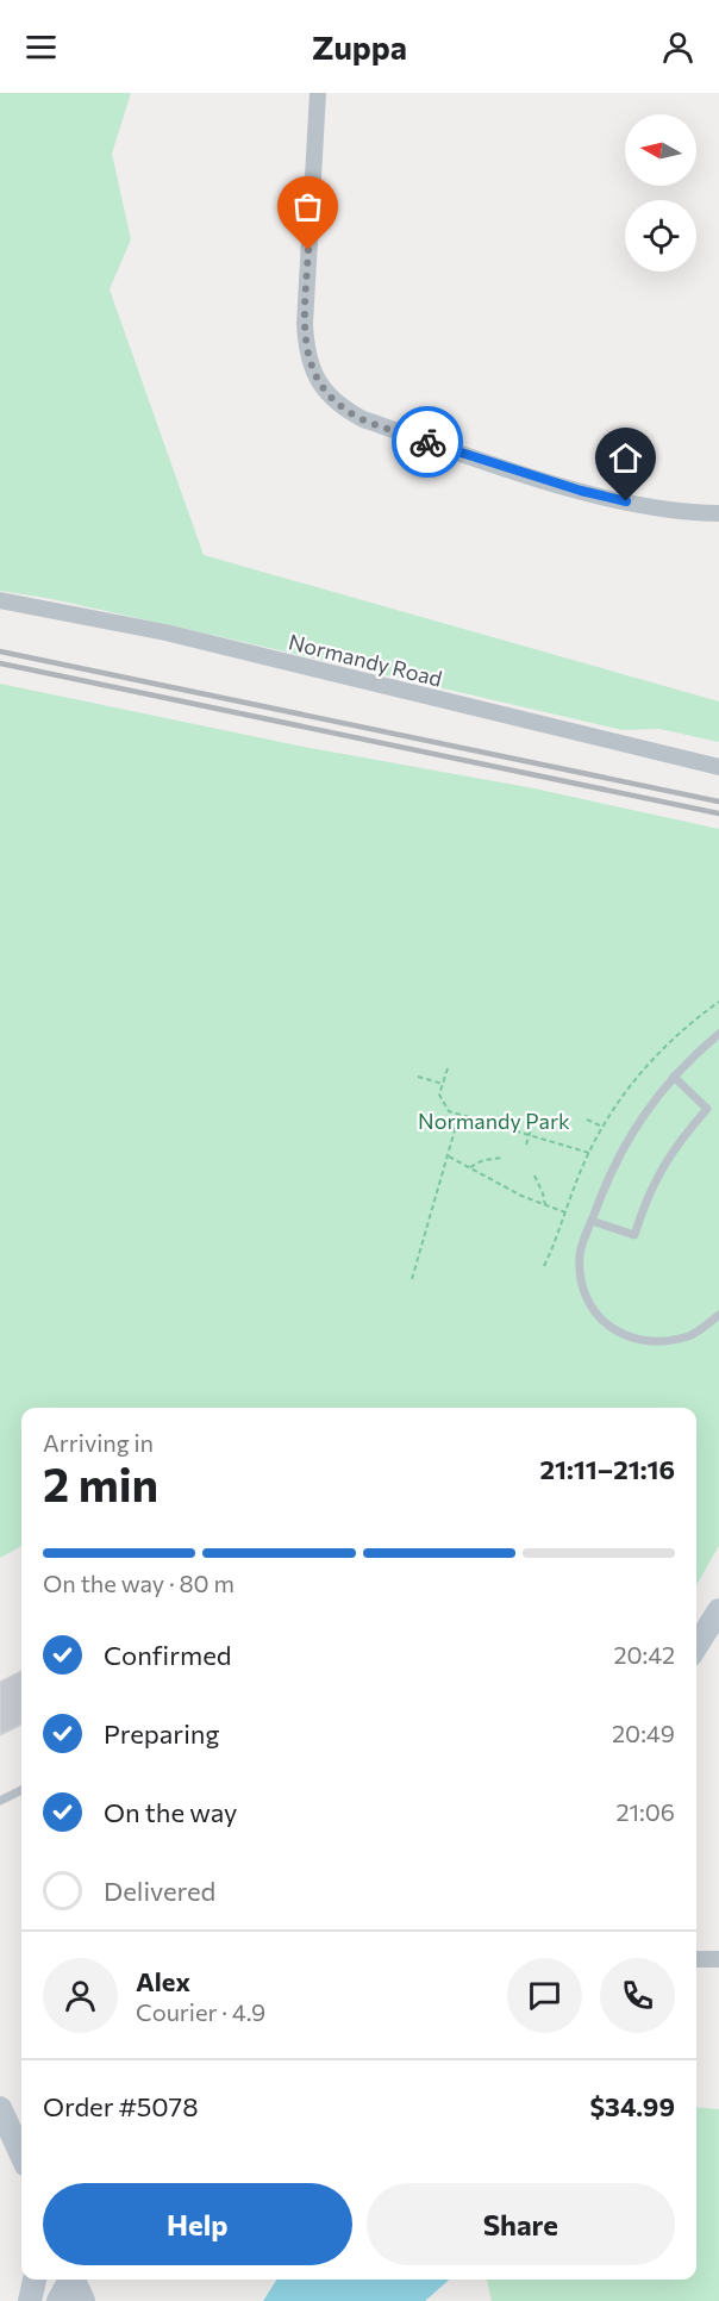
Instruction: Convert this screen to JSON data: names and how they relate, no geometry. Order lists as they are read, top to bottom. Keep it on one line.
{"streets":{"street":["Normandy Road"]},"parks":["Normandy Park"],"north":"left","page":{"header":"Zuppa","heading":["2 min","Arriving in","21:11–21:16"],"panel":["Alex","Courier · 4.9","Order #5078","$34.99"],"bar":"On the way · 80 m","list":[["Confirmed","20:42"],["Preparing","20:49"],["On the way","21:06"],"Delivered"],"buttons":["Help","Share"]}}
